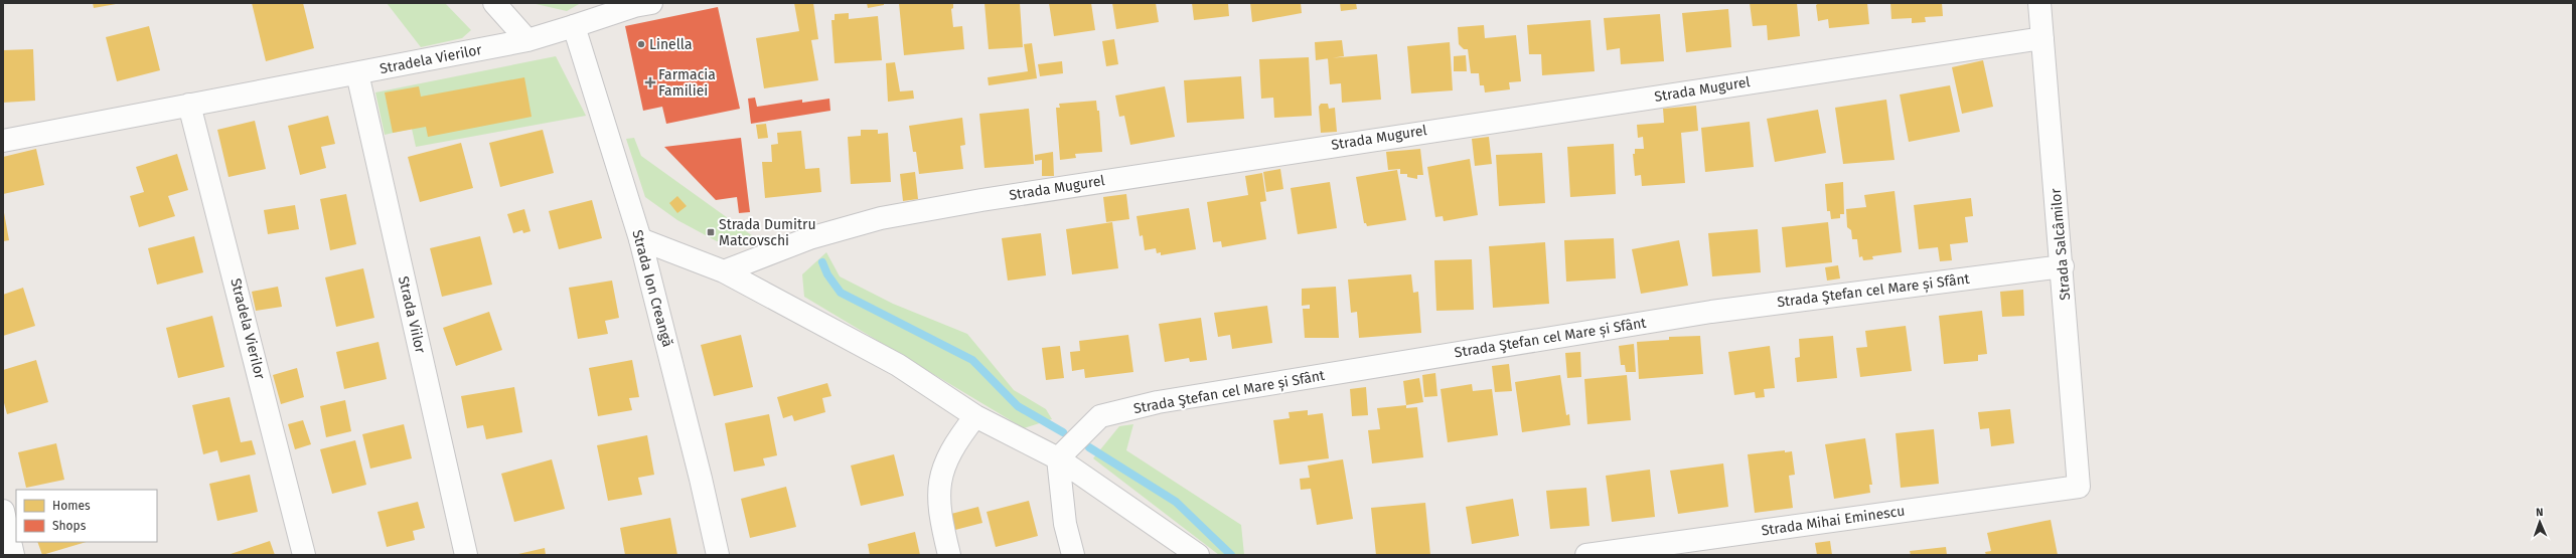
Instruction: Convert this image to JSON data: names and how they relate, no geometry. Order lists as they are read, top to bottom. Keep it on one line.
{"streets":{"street":["Stradela Vierilor","Strada Mugurel","Strada Salcâmilor","Strada Ion Creangă","Strada Ştefan cel Mare și Sfânt","Strada Viilor","Strada Mihai Eminescu"]},"crossings":[["Stradela Vierilor","Strada Ion Creangă"],["Stradela Vierilor","Strada Viilor"],["Strada Mugurel","Strada Salcâmilor"],["Strada Salcâmilor","Strada Ştefan cel Mare și Sfânt"],["Strada Salcâmilor","Strada Mihai Eminescu"]],"places":{"other":["Linella"],"health":["Farmacia Familiei"],"transit":["Strada Dumitru Matcovschi"]},"legend":["Homes","Shops"],"north":"top"}
